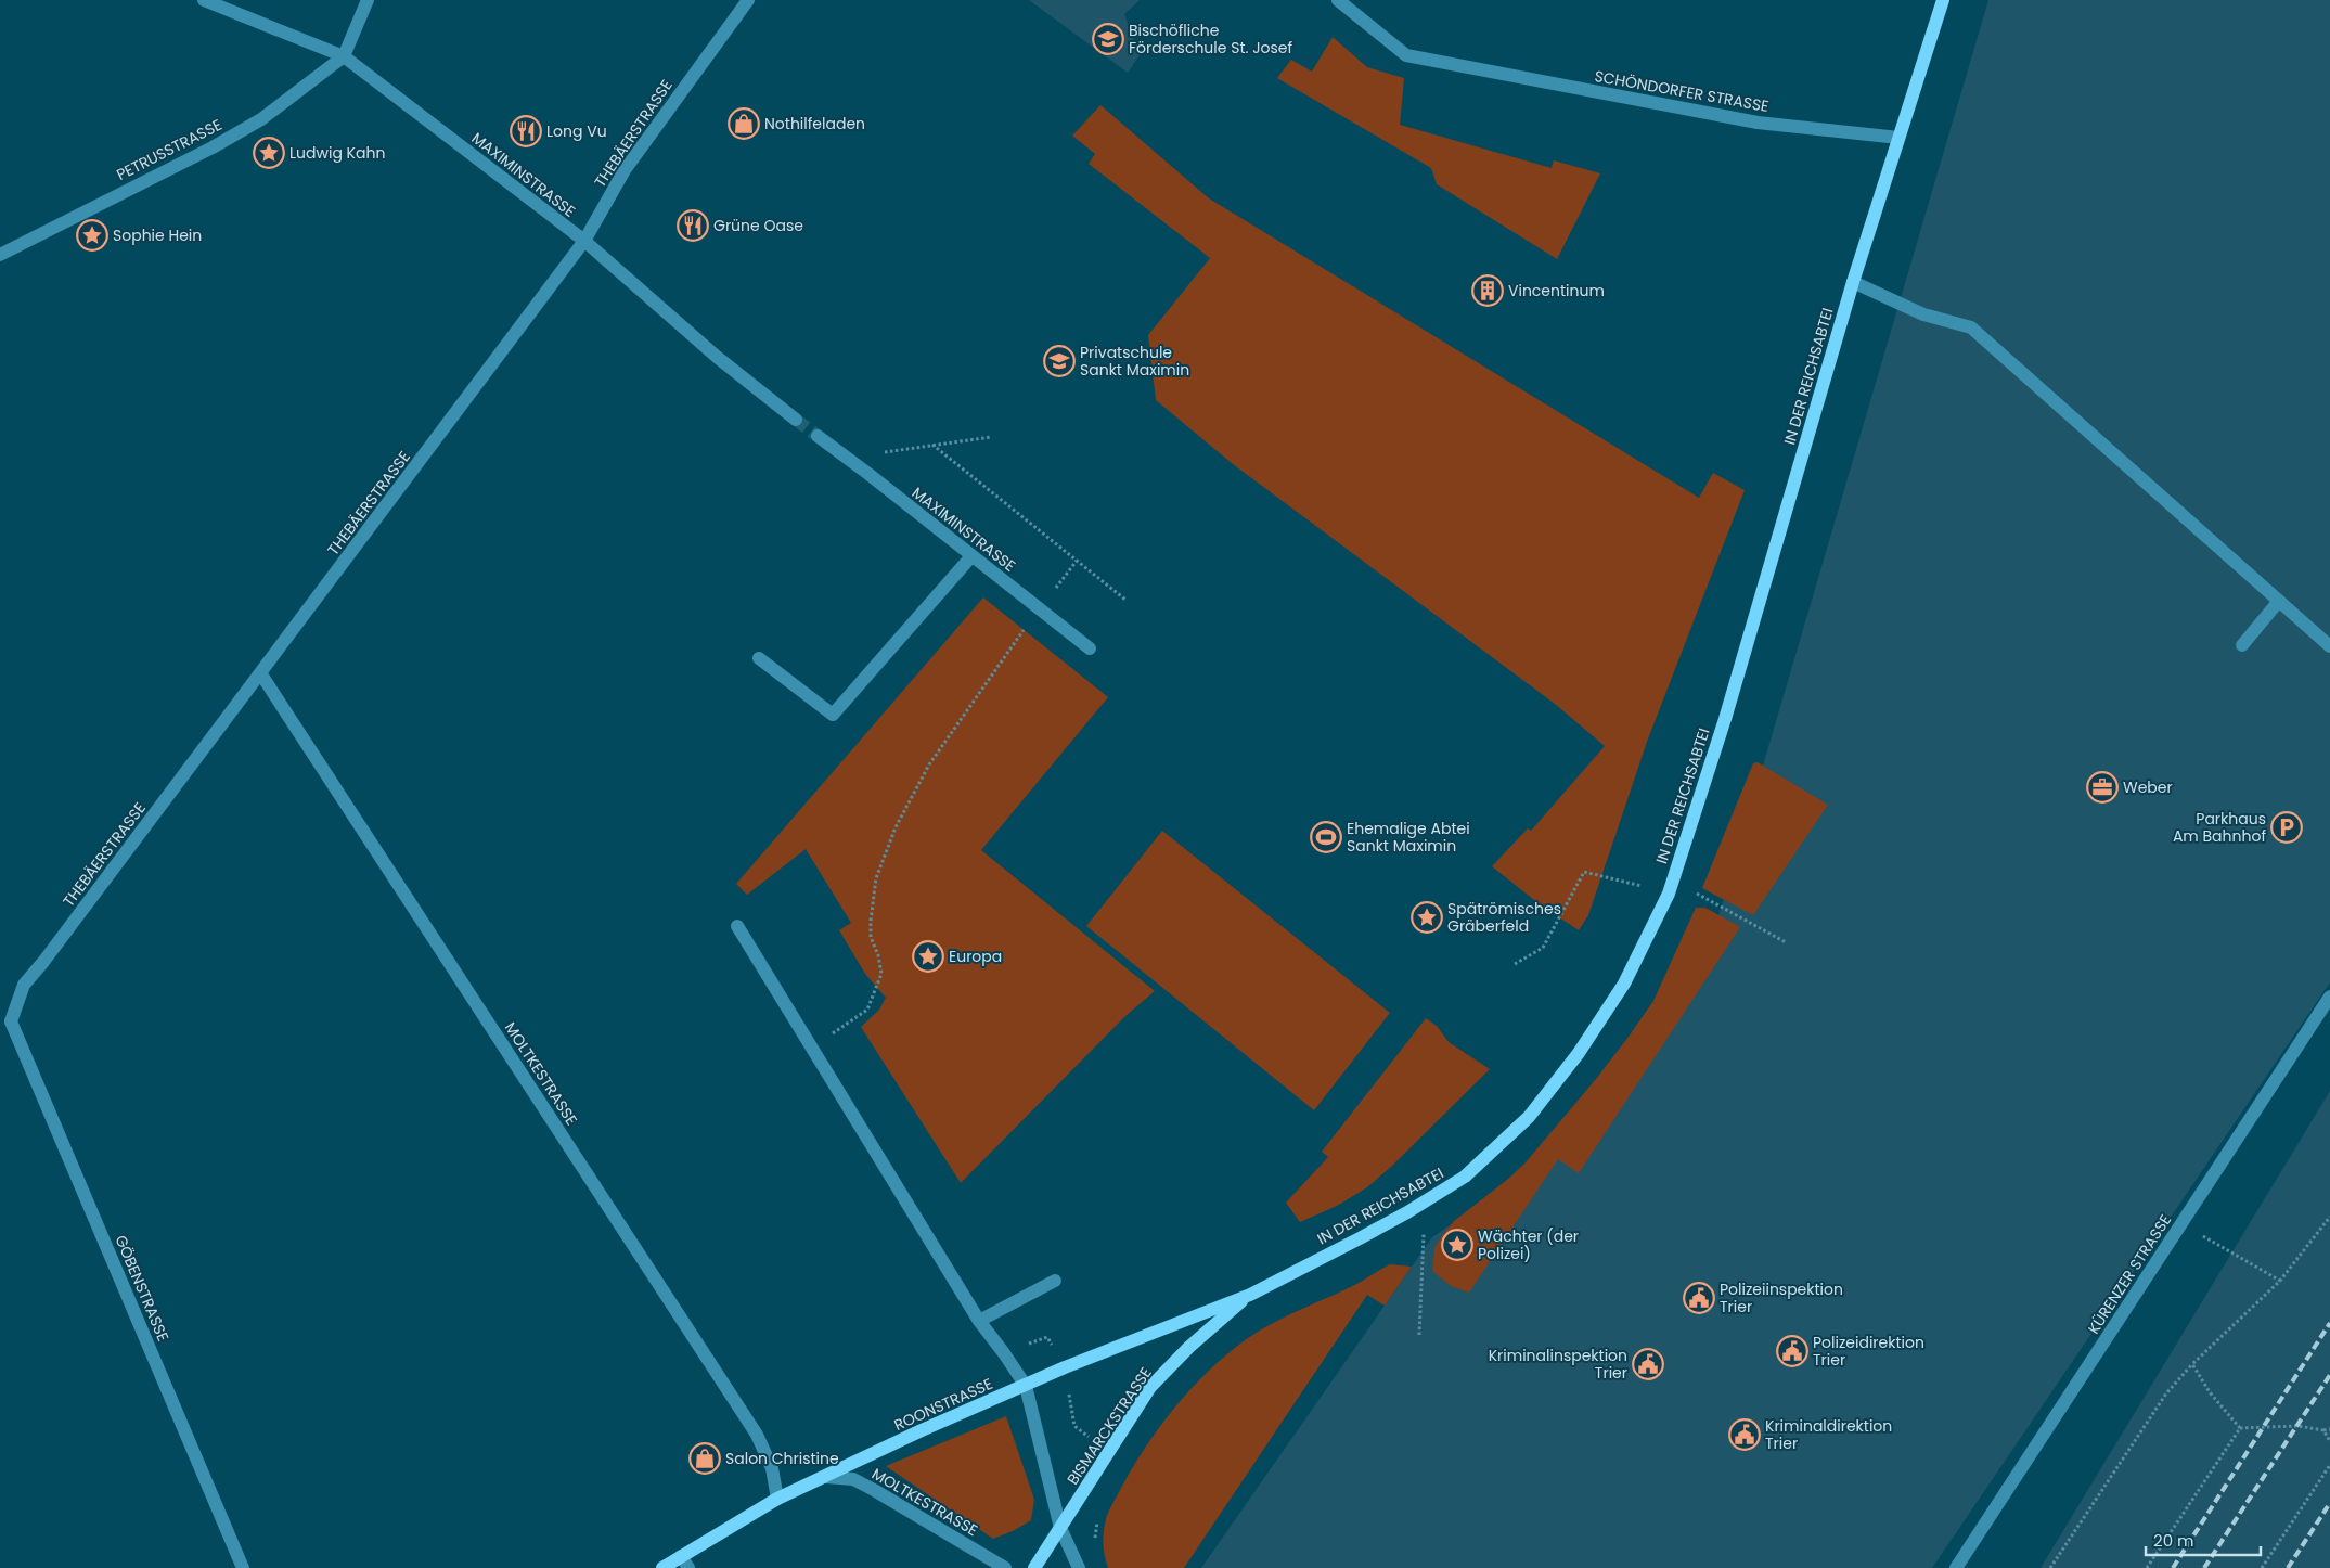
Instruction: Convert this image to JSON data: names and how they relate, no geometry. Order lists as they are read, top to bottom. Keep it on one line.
{"streets":{"main road":["IN DER REICHSABTEI","ROONSTRASSE","BISMARCKSTRASSE"],"street":["SCHÖNDORFER STRASSE","THEBÄERSTRASSE","PETRUSSTRASSE","MAXIMINSTRASSE","MOLTKESTRASSE","KÜRENZER STRASSE","GÖBENSTRASSE"]},"crossings":[["SCHÖNDORFER STRASSE","IN DER REICHSABTEI"],["THEBÄERSTRASSE","MAXIMINSTRASSE"],["THEBÄERSTRASSE","MOLTKESTRASSE"],["THEBÄERSTRASSE","GÖBENSTRASSE"],["PETRUSSTRASSE","MAXIMINSTRASSE"],["IN DER REICHSABTEI","ROONSTRASSE"],["IN DER REICHSABTEI","BISMARCKSTRASSE"],["MOLTKESTRASSE","ROONSTRASSE"],["ROONSTRASSE","BISMARCKSTRASSE"]],"places":{"school or university":["Bischöfliche Förderschule St. Josef","Privatschule Sankt Maximin"],"shop":["Nothilfeladen","Salon Christine"],"restaurant":["Long Vu","Grüne Oase"],"place":["Ludwig Kahn","Sophie Hein","Spätrömisches Gräberfeld","Europa","Wächter (der Polizei)"],"building":["Vincentinum"],"office":["Weber"],"parking":["Parkhaus Am Bahnhof"],"sports":["Ehemalige Abtei Sankt Maximin"],"public building":["Polizeiinspektion Trier","Polizeidirektion Trier","Kriminalinspektion Trier","Kriminaldirektion Trier"]},"scale_bar":"20 m"}
